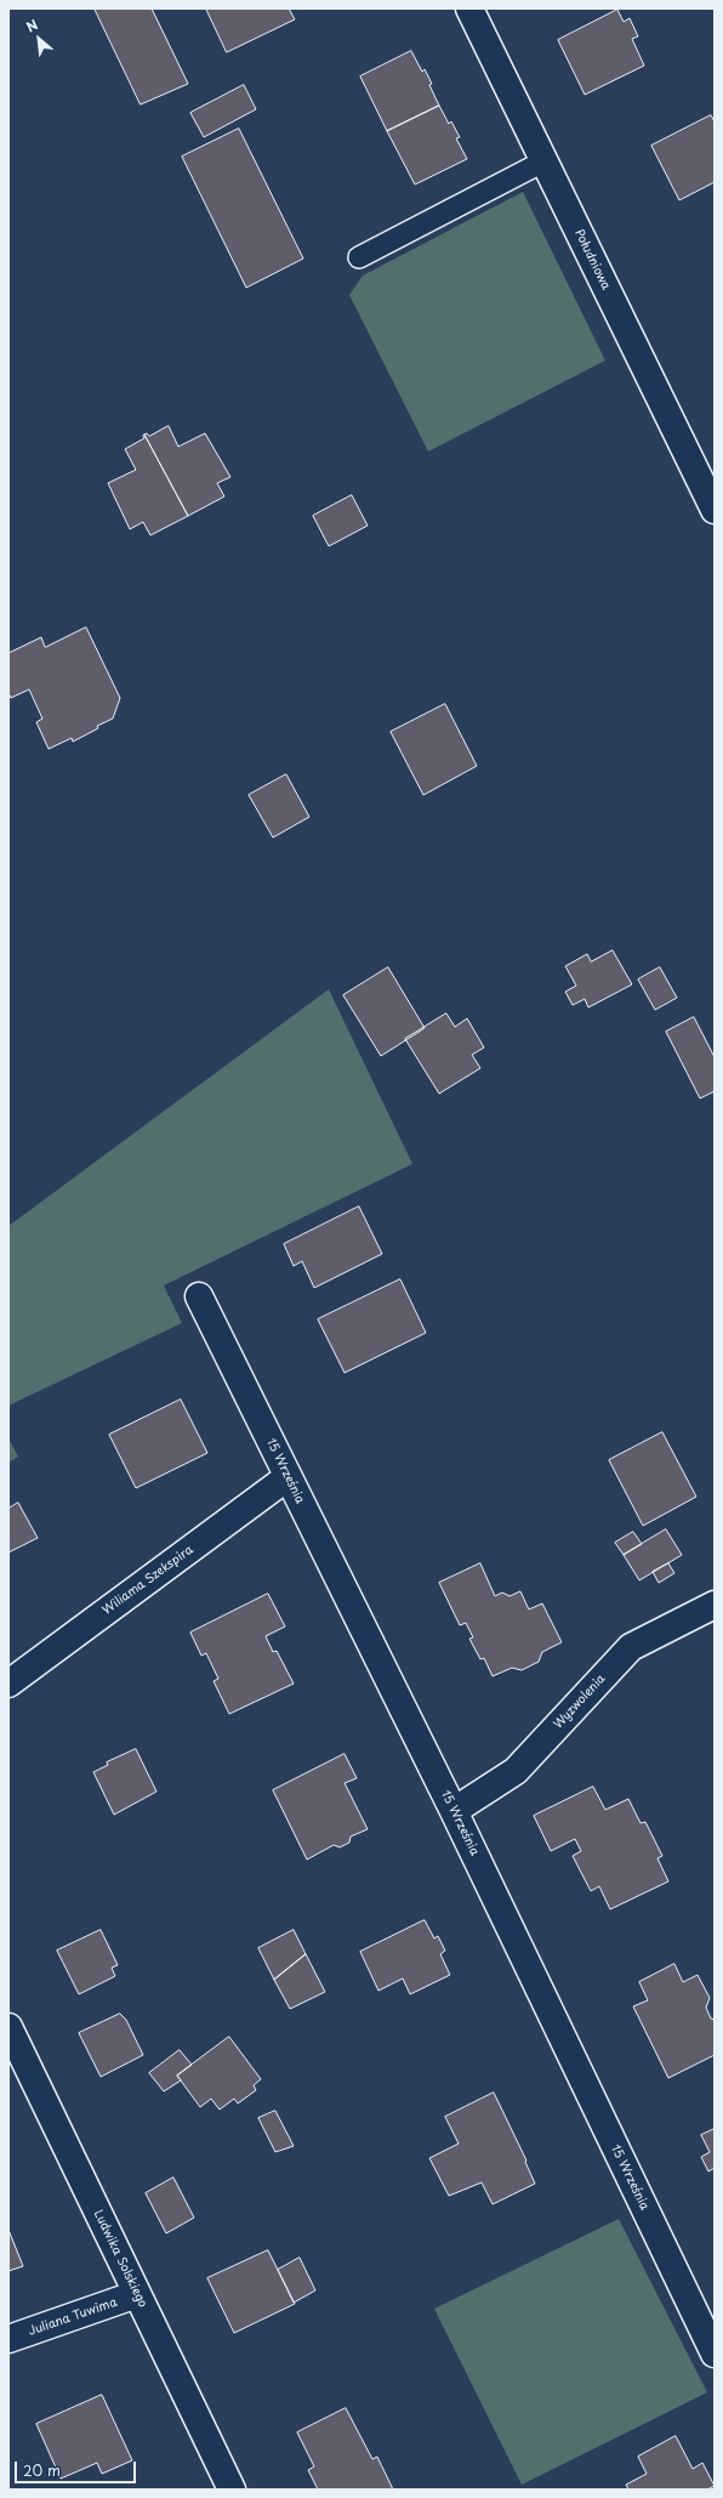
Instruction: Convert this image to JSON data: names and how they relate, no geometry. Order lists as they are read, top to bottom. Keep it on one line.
{"streets":{"street":["Południowa","15 Września","Wiliama Szekspira","Wyzwolenia","Ludwika Solskiego","Juliana Tuwima"]},"crossings":[["15 Września","Wiliama Szekspira"],["15 Września","Wyzwolenia"],["Ludwika Solskiego","Juliana Tuwima"]],"scale_bar":"20 m","north":"top left"}
